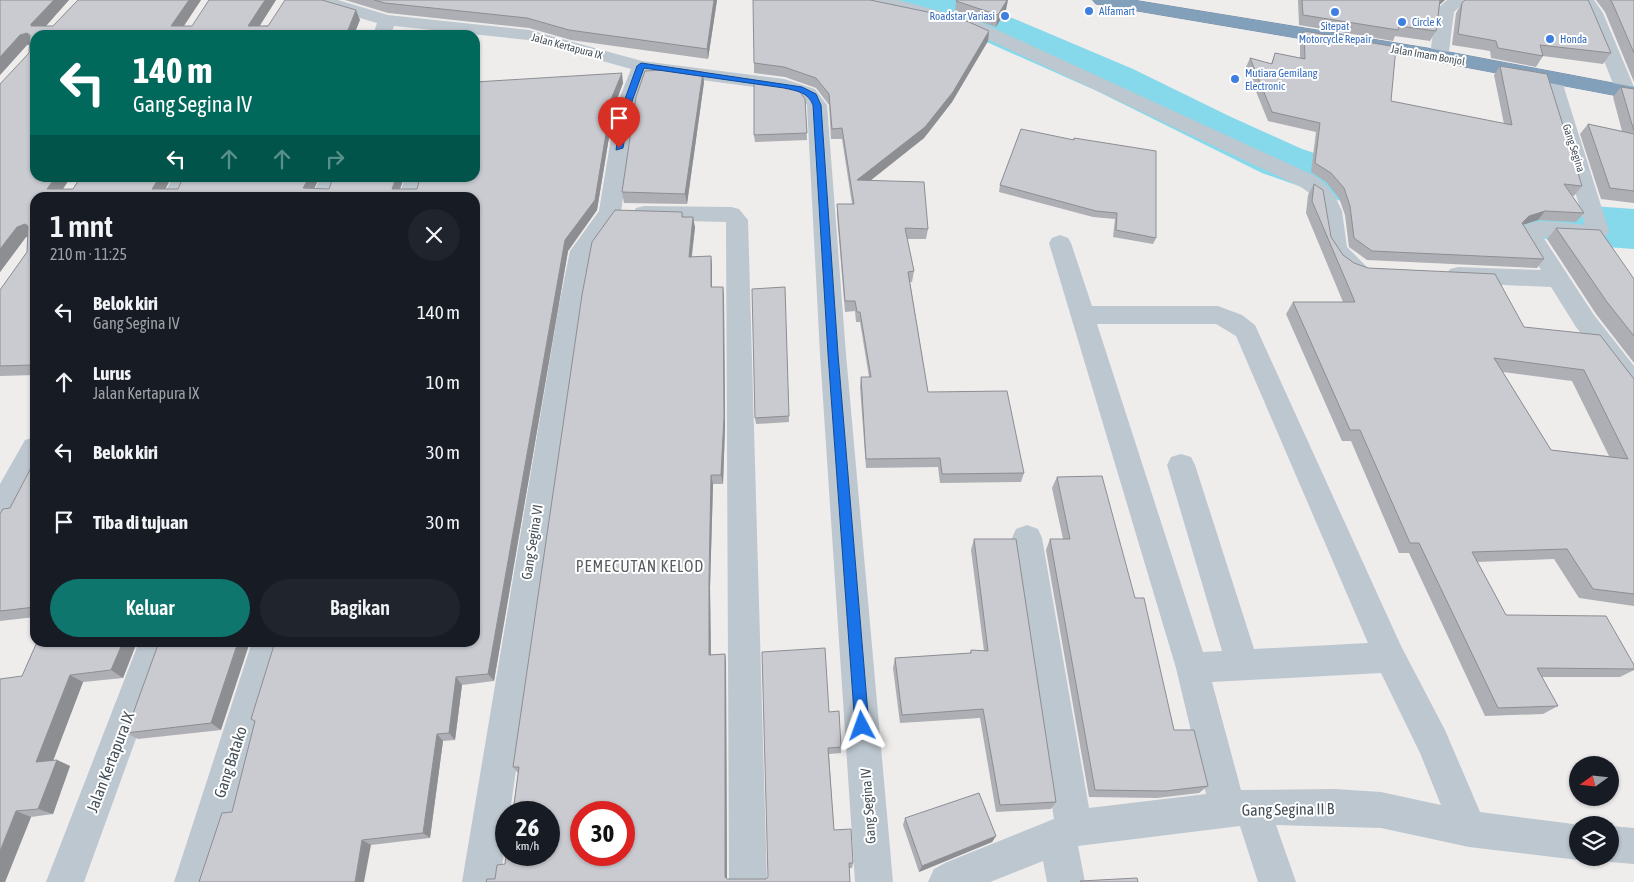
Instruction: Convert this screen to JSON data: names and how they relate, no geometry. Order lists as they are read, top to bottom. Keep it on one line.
{"streets":{"highway":["Jalan Imam Bonjol"],"street":["Jalan Kertapura IX","Gang Segina","Gang Segina VI","Gang Batako","Gang Segina IV","Gang Segina II B"]},"crossings":[["Jalan Kertapura IX","Gang Segina IV"],["Jalan Imam Bonjol","Gang Segina"]],"districts":["PEMECUTAN KELOD"],"places":["Alfamart","Sitepat Motorcycle Repair","Roadstar Variasi","Circle K","Honda","Mutiara Gemilang Electronic"],"north":"left","page":{"turn":["140 m","Gang Segina IV"],"heading":["1 mnt","210 m · 11:25"],"list":[{"name":"Belok kiri","note":"Gang Segina IV","value":"140 m"},{"name":"Lurus","note":"Jalan Kertapura IX","value":"10 m"},{"name":"Belok kiri","value":"30 m"},{"name":"Tiba di tujuan","value":"30 m"}],"buttons":["Keluar","Bagikan"],"speed":"26 km/h","limit":"30"}}
